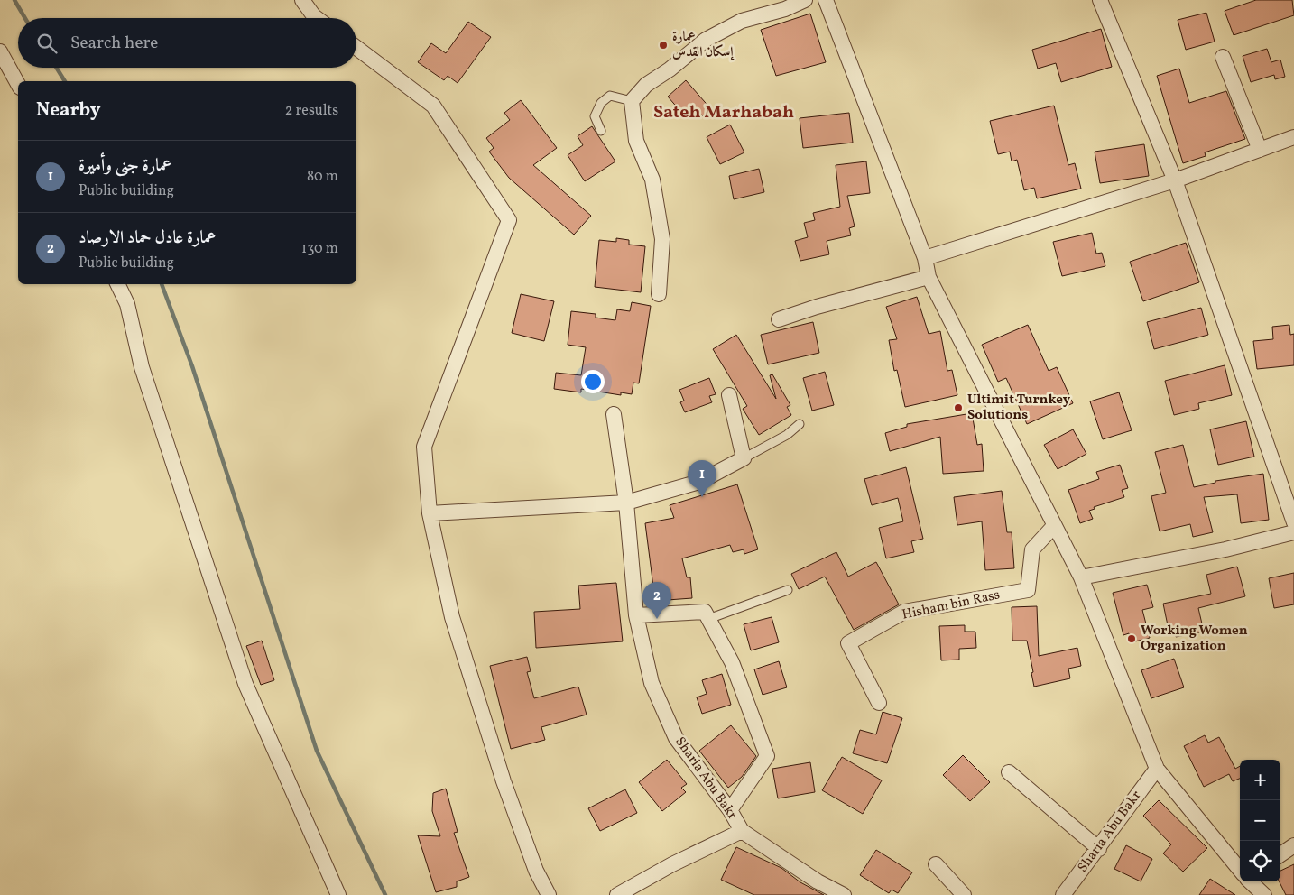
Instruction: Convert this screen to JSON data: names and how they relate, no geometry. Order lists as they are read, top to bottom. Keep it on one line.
{"streets":{"street":["Hisham bin Rass","Sharia Abu Bakr"]},"districts":["Sateh Marhabah"],"places":["عمارة إسكان القدس","Ultimit Turnkey Solutions","Working Women Organization"],"page":{"search":"Search here","heading":["Nearby","2 results"],"list":[{"mark":"1","name":"عمارة جنى وأميرة","note":"Public building","value":"80 m"},{"mark":"2","name":"عمارة عادل حماد الارصاد","note":"Public building","value":"130 m"}],"pins":["1","2"],"map_buttons":["+","−"]}}
